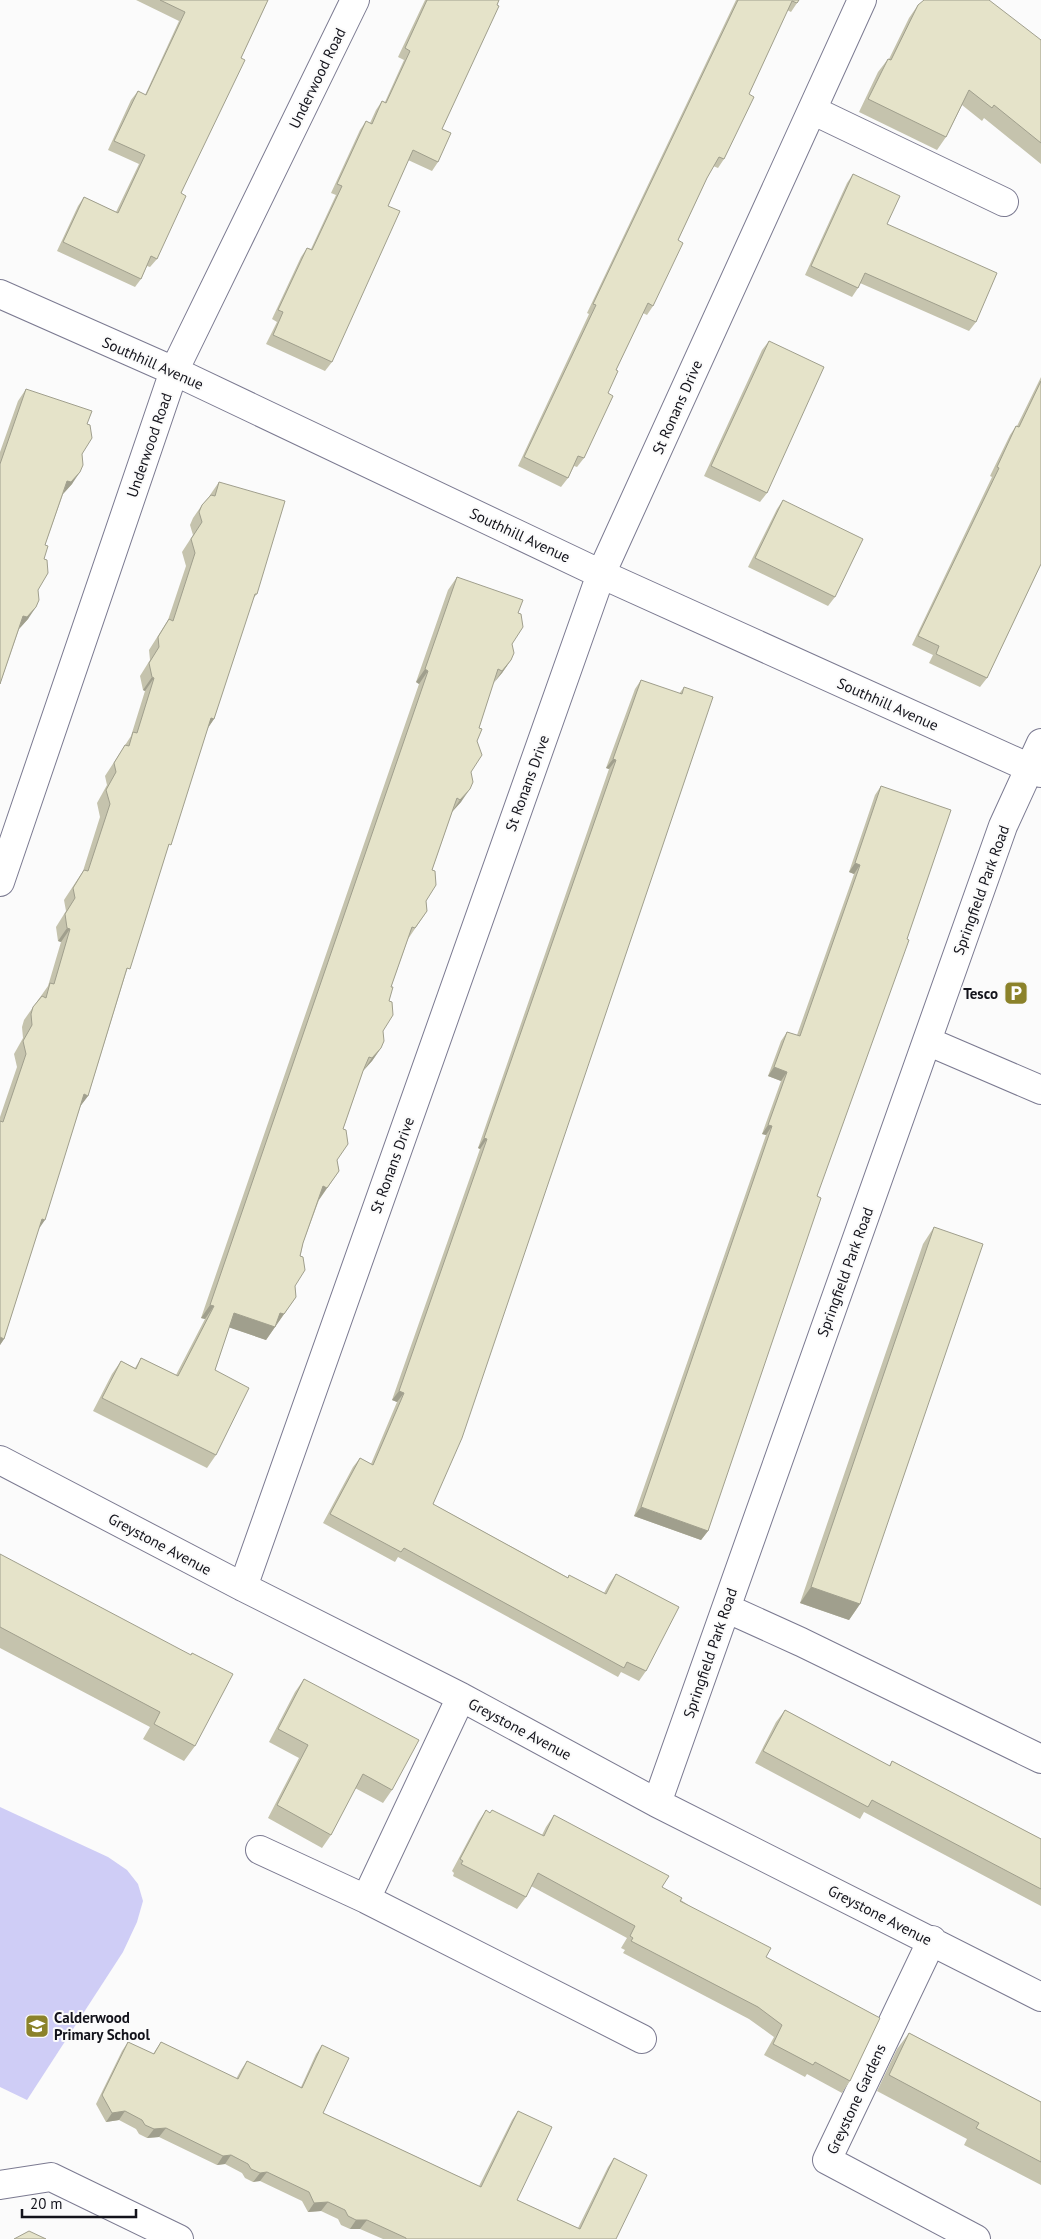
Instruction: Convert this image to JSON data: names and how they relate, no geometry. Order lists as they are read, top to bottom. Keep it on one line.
{"streets":{"street":["Underwood Road","Southhill Avenue","St Ronans Drive","Springfield Park Road","Greystone Avenue","Greystone Gardens"]},"crossings":[["Underwood Road","Southhill Avenue"],["Southhill Avenue","St Ronans Drive"],["Southhill Avenue","Springfield Park Road"],["St Ronans Drive","Greystone Avenue"],["Springfield Park Road","Greystone Avenue"],["Greystone Avenue","Greystone Gardens"]],"places":{"parking":["Tesco"],"school or university":["Calderwood Primary School"]},"scale_bar":"20 m"}
